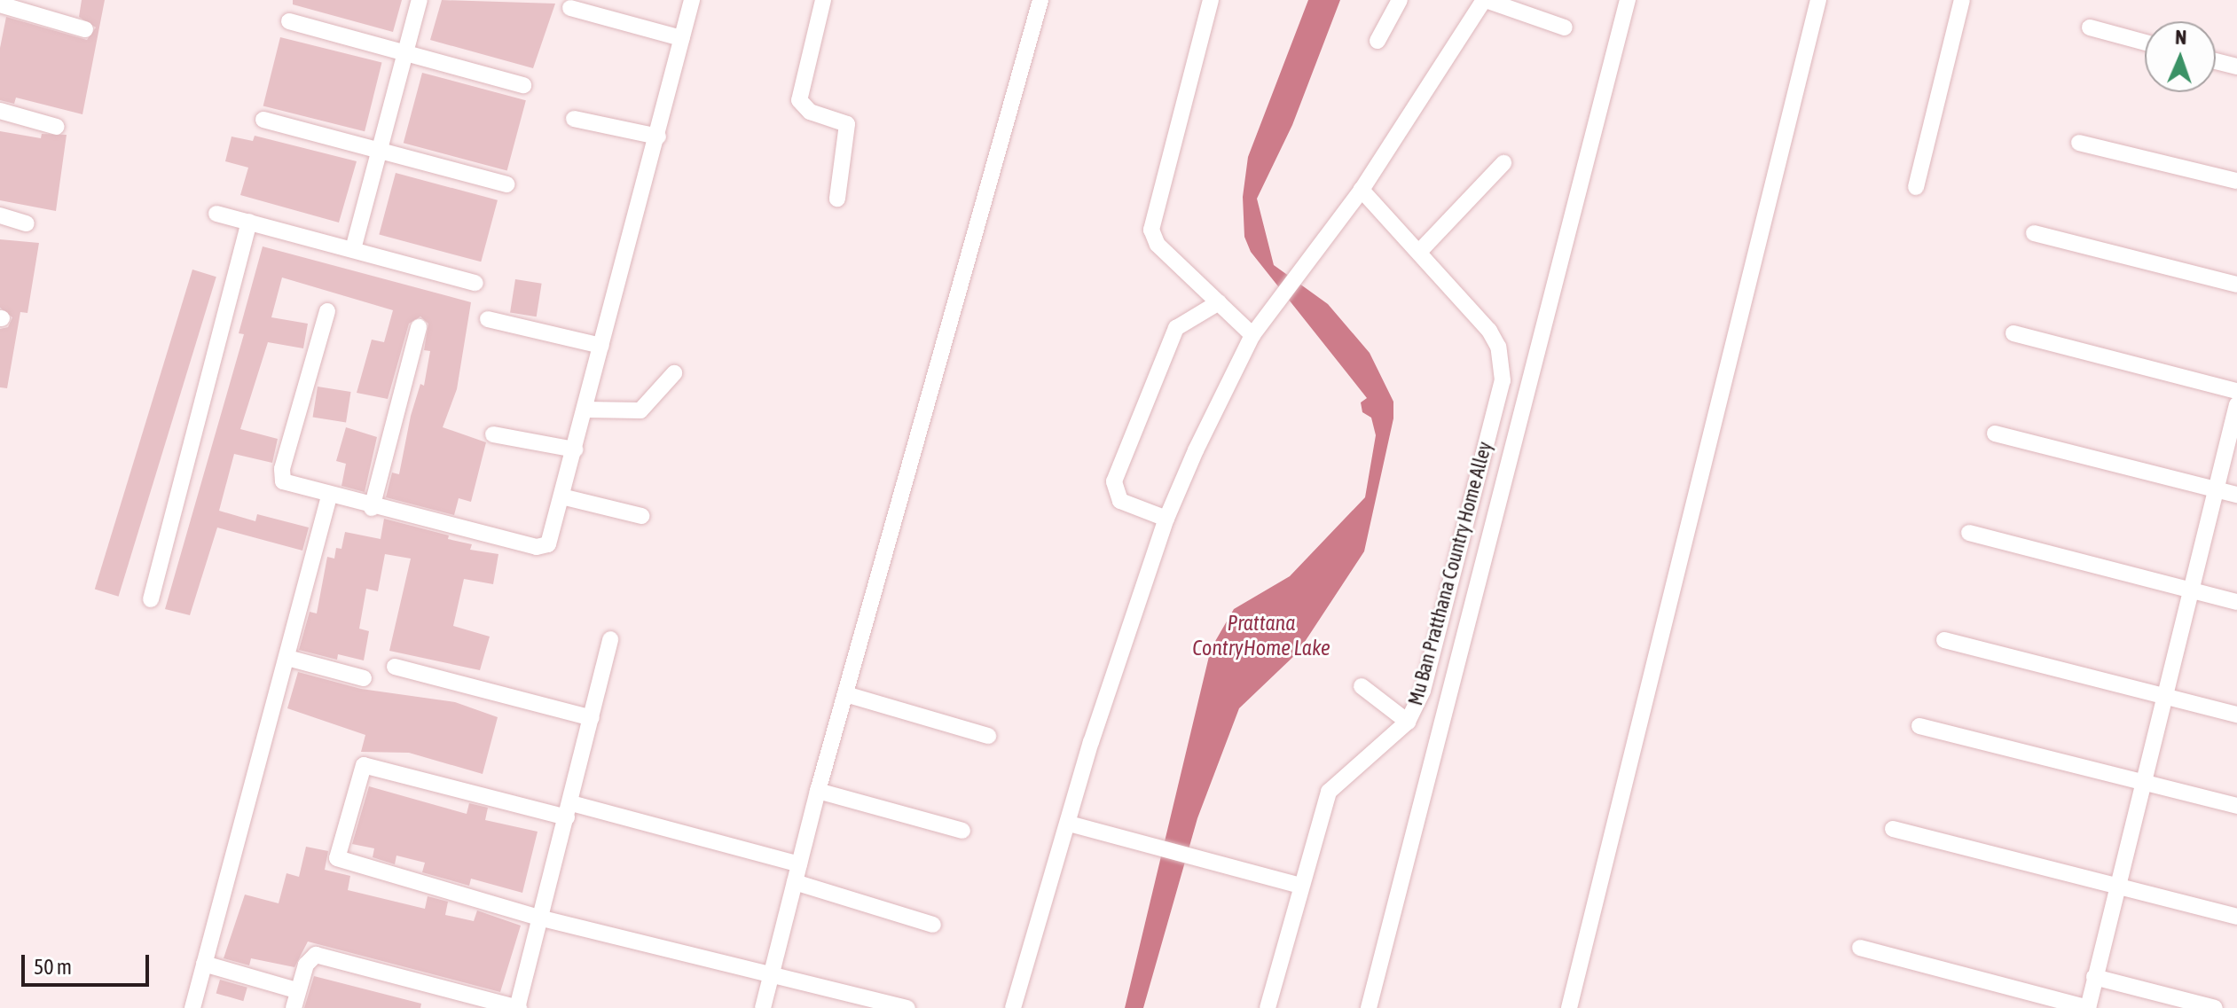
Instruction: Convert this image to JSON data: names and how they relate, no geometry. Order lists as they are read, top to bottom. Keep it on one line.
{"streets":{"street":["Mu Ban Pratthana Country Home Alley"]},"water":["Prattana ContryHome Lake"],"scale_bar":"50 m","north":"top"}
